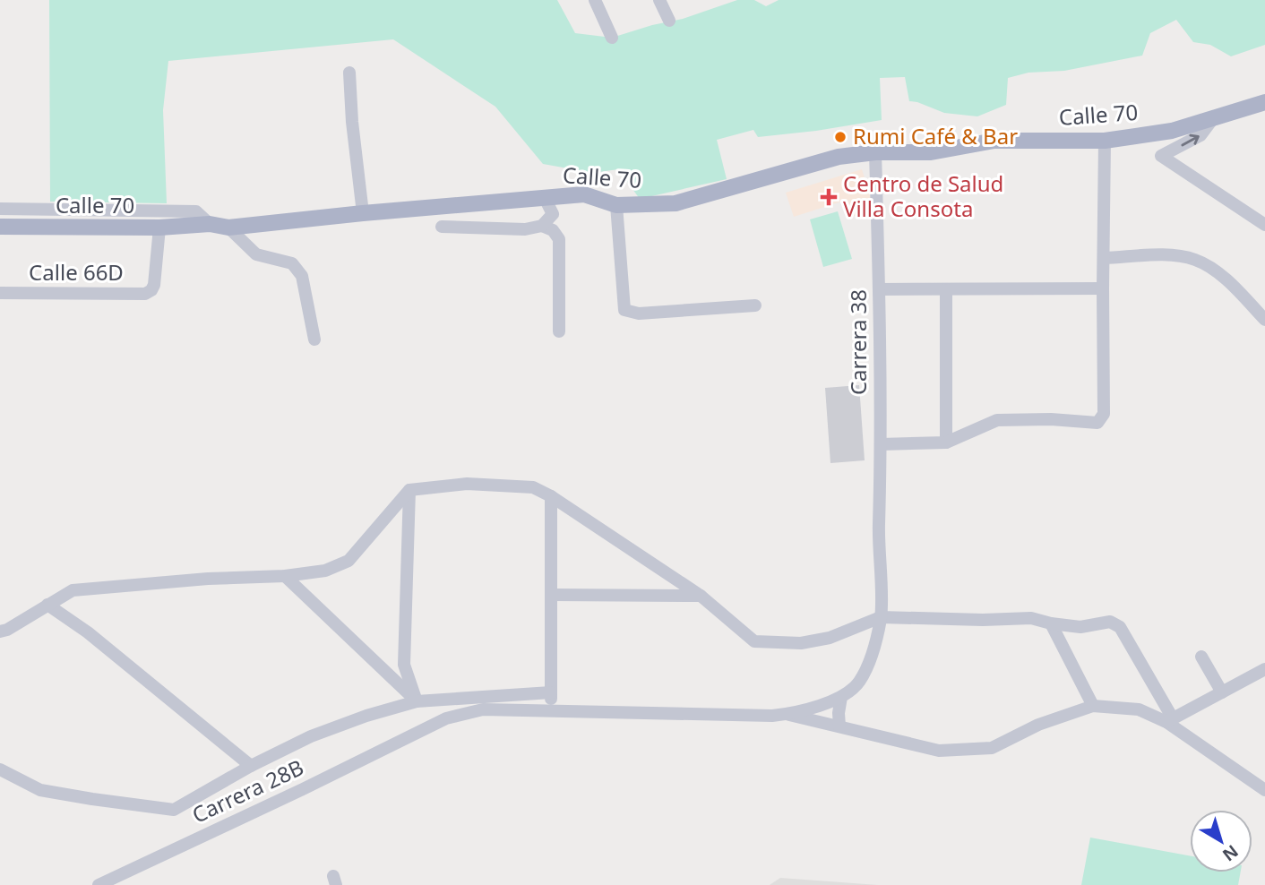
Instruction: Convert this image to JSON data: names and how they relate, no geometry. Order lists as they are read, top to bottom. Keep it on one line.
{"streets":{"main road":["Calle 70"],"street":["Calle 66D","Carrera 38","Carrera 28B"]},"crossings":[["Calle 70","Calle 66D"],["Calle 70","Carrera 38"]],"places":{"other":["Rumi Café & Bar"],"health":["Centro de Salud Villa Consota"]},"north":"bottom right"}
